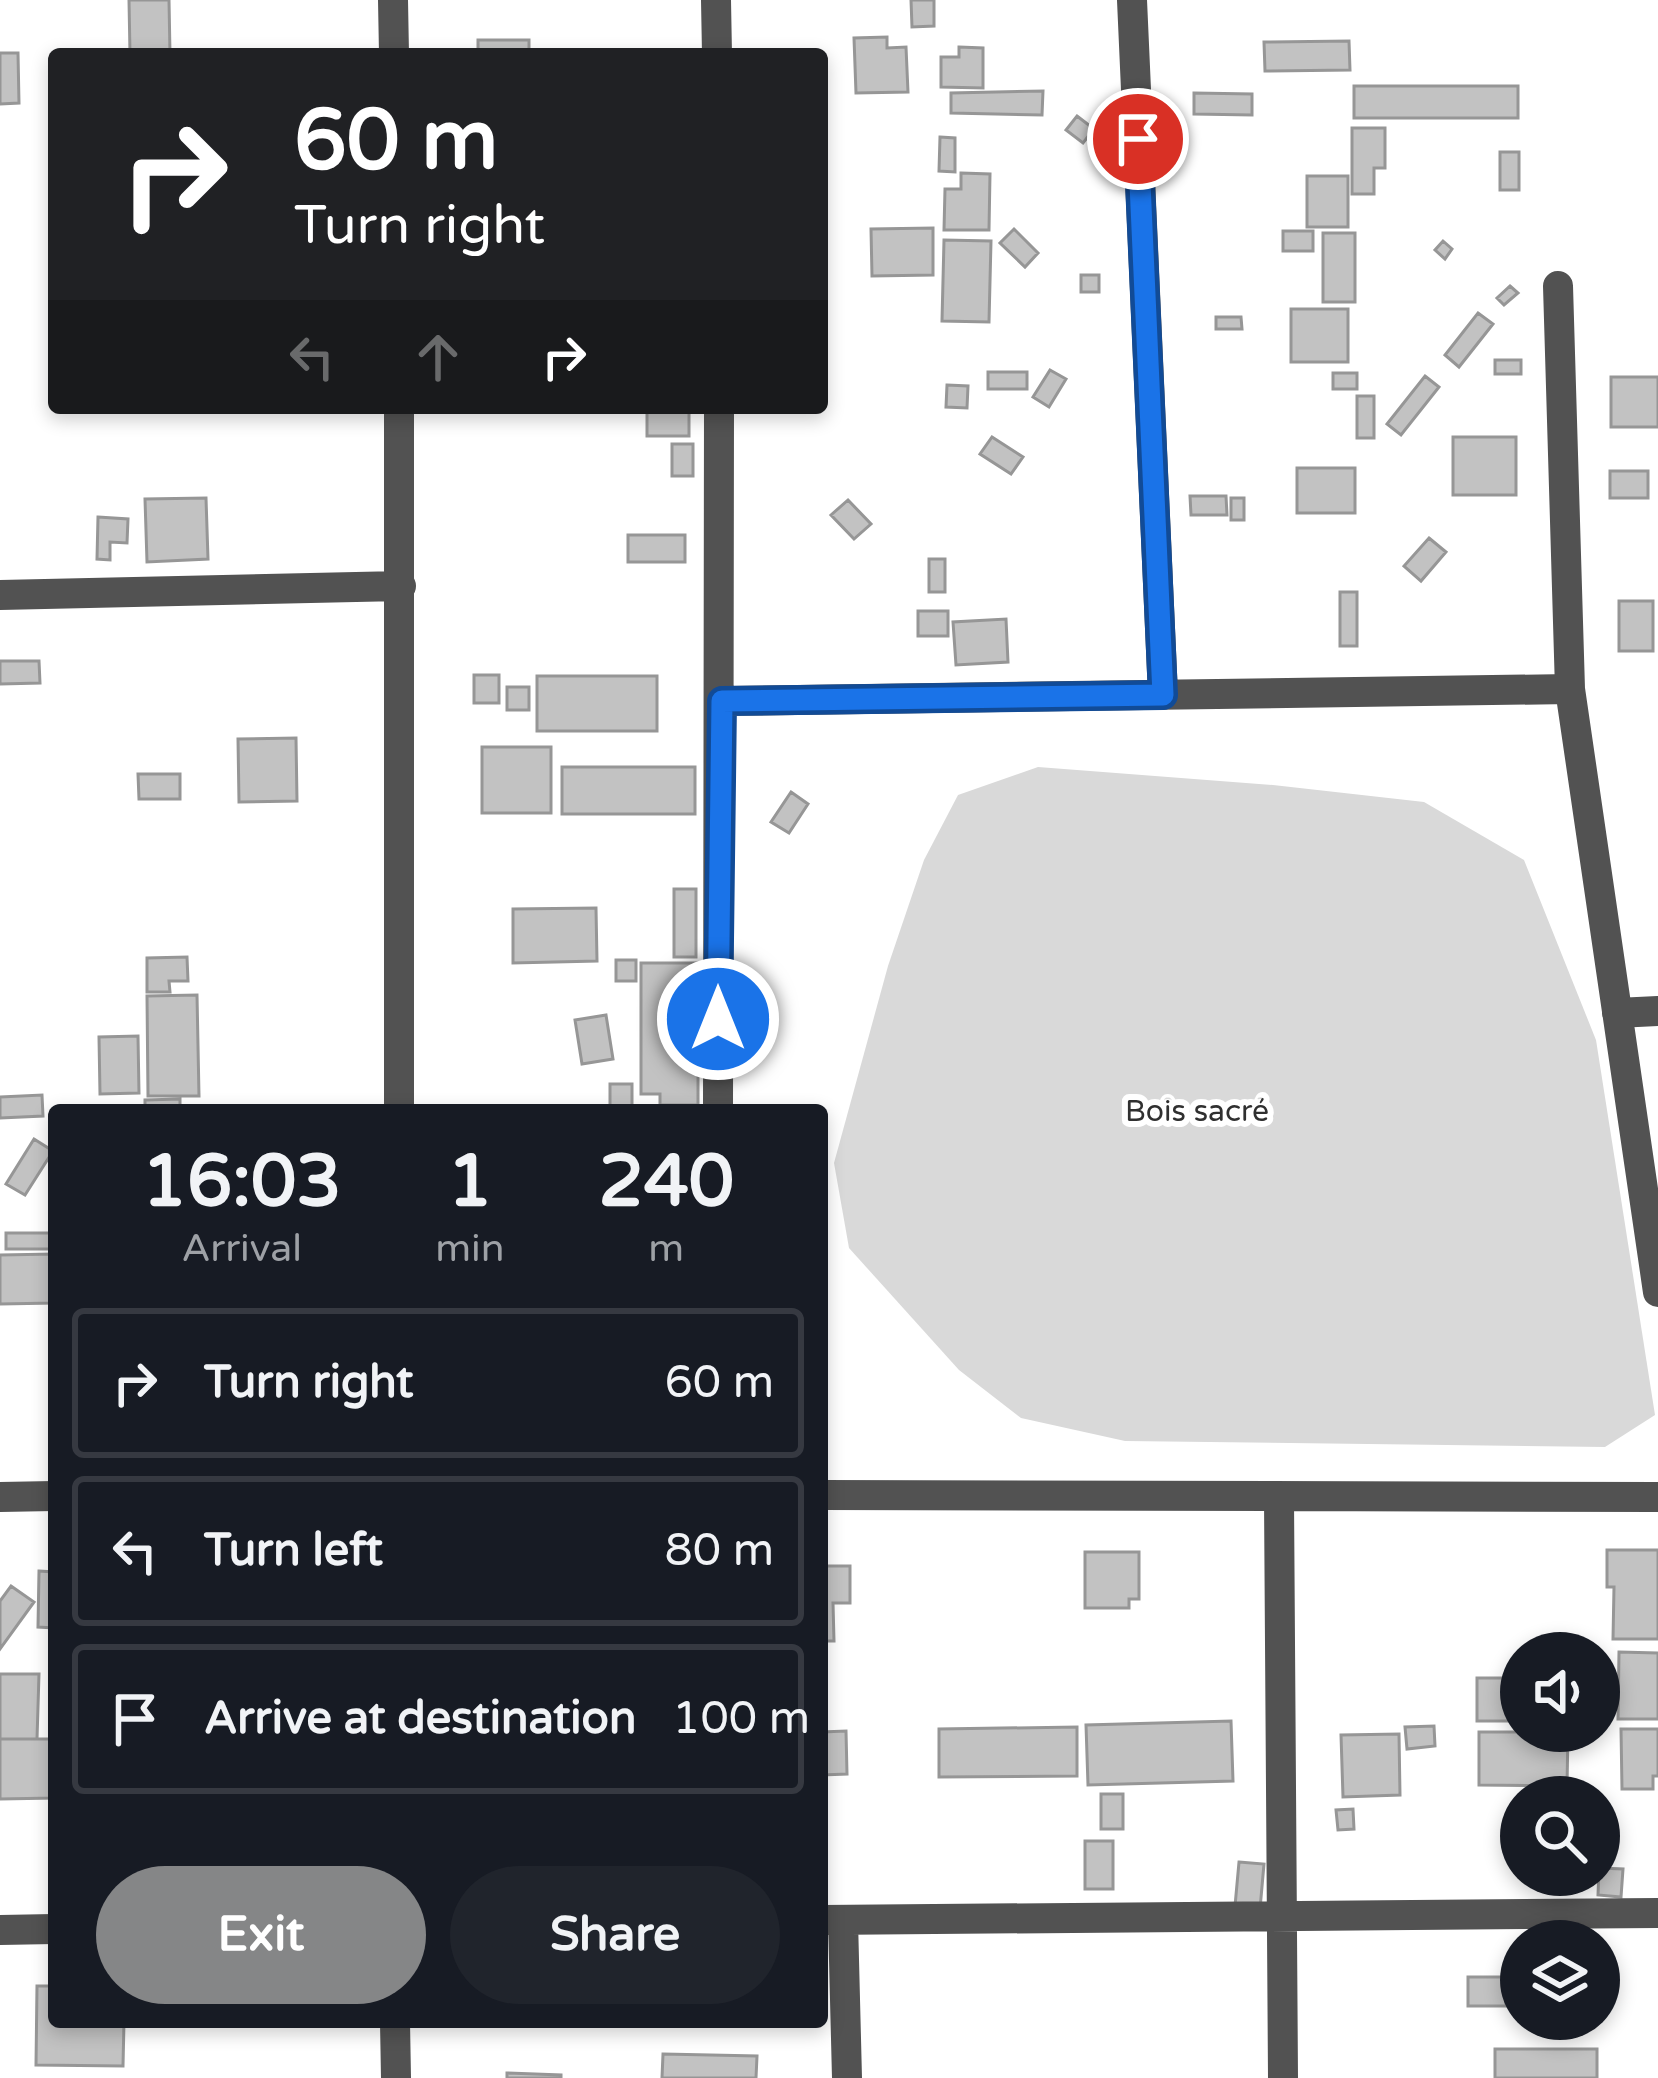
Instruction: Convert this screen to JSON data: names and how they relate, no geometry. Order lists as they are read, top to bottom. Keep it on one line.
{"parks":["Bois sacré"],"page":{"turn":["60 m","Turn right"],"eta":["16:03","Arrival","1","min","240","m"],"list":[{"name":"Turn right","value":"60 m"},{"name":"Turn left","value":"80 m"},{"name":"Arrive at destination","value":"100 m"}],"buttons":["Exit","Share"]}}
